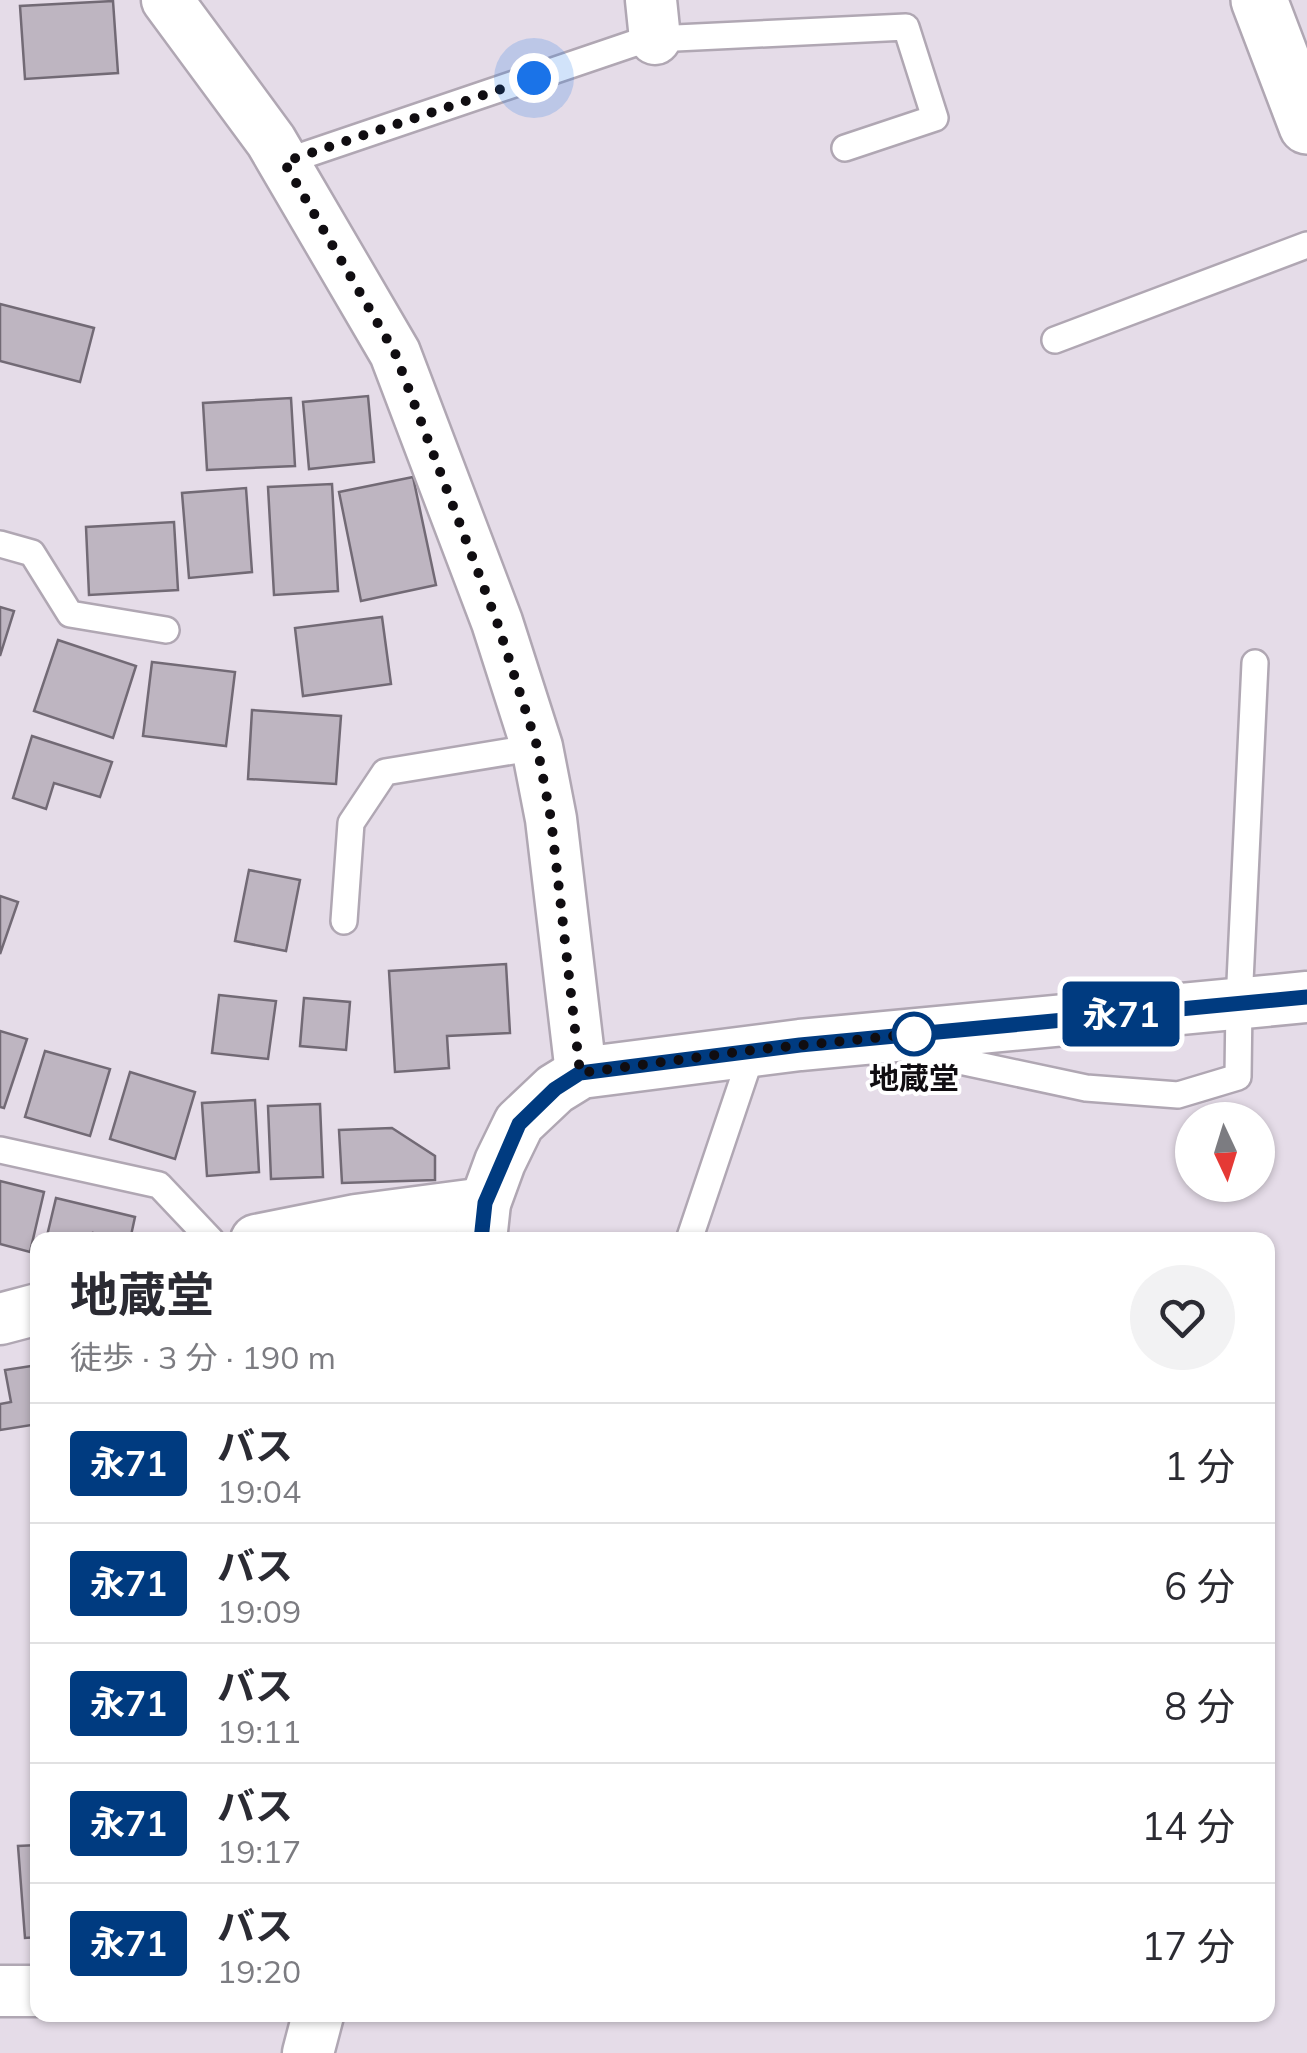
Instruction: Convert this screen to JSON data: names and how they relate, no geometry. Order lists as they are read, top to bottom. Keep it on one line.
{"places":["地蔵堂"],"lines":["bus line 永71"],"north":"bottom","page":{"on_map":"永71","heading":["地蔵堂","徒歩 · 3 分 · 190 m"],"list":[{"mark":"永71","name":"バス","note":"19:04","value":"1 分"},{"mark":"永71","name":"バス","note":"19:09","value":"6 分"},{"mark":"永71","name":"バス","note":"19:11","value":"8 分"},{"mark":"永71","name":"バス","note":"19:17","value":"14 分"},{"mark":"永71","name":"バス","note":"19:20","value":"17 分"}]}}
